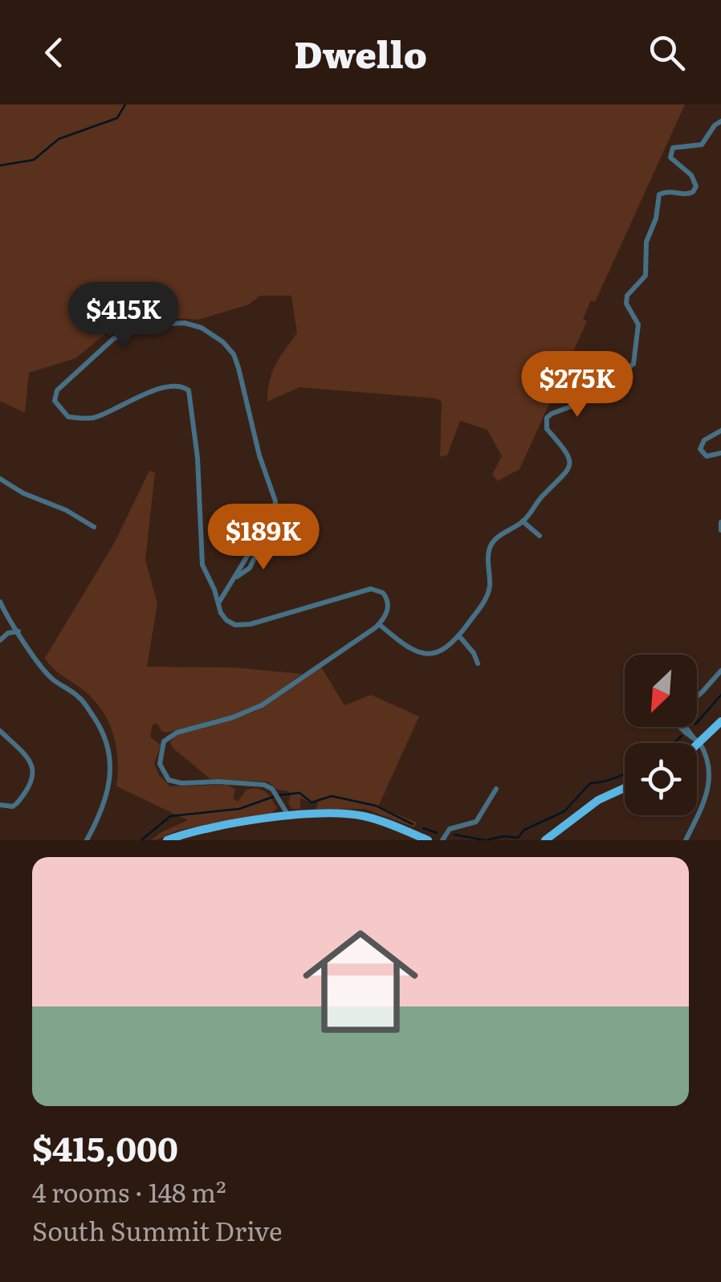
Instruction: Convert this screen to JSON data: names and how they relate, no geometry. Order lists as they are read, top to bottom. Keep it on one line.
{"north":"bottom left","page":{"header":"Dwello","price":["$415K","$275K","$189K"],"list":[{"name":"$415,000","note":"4 rooms · 148 m² · South Summit Drive"}]}}
